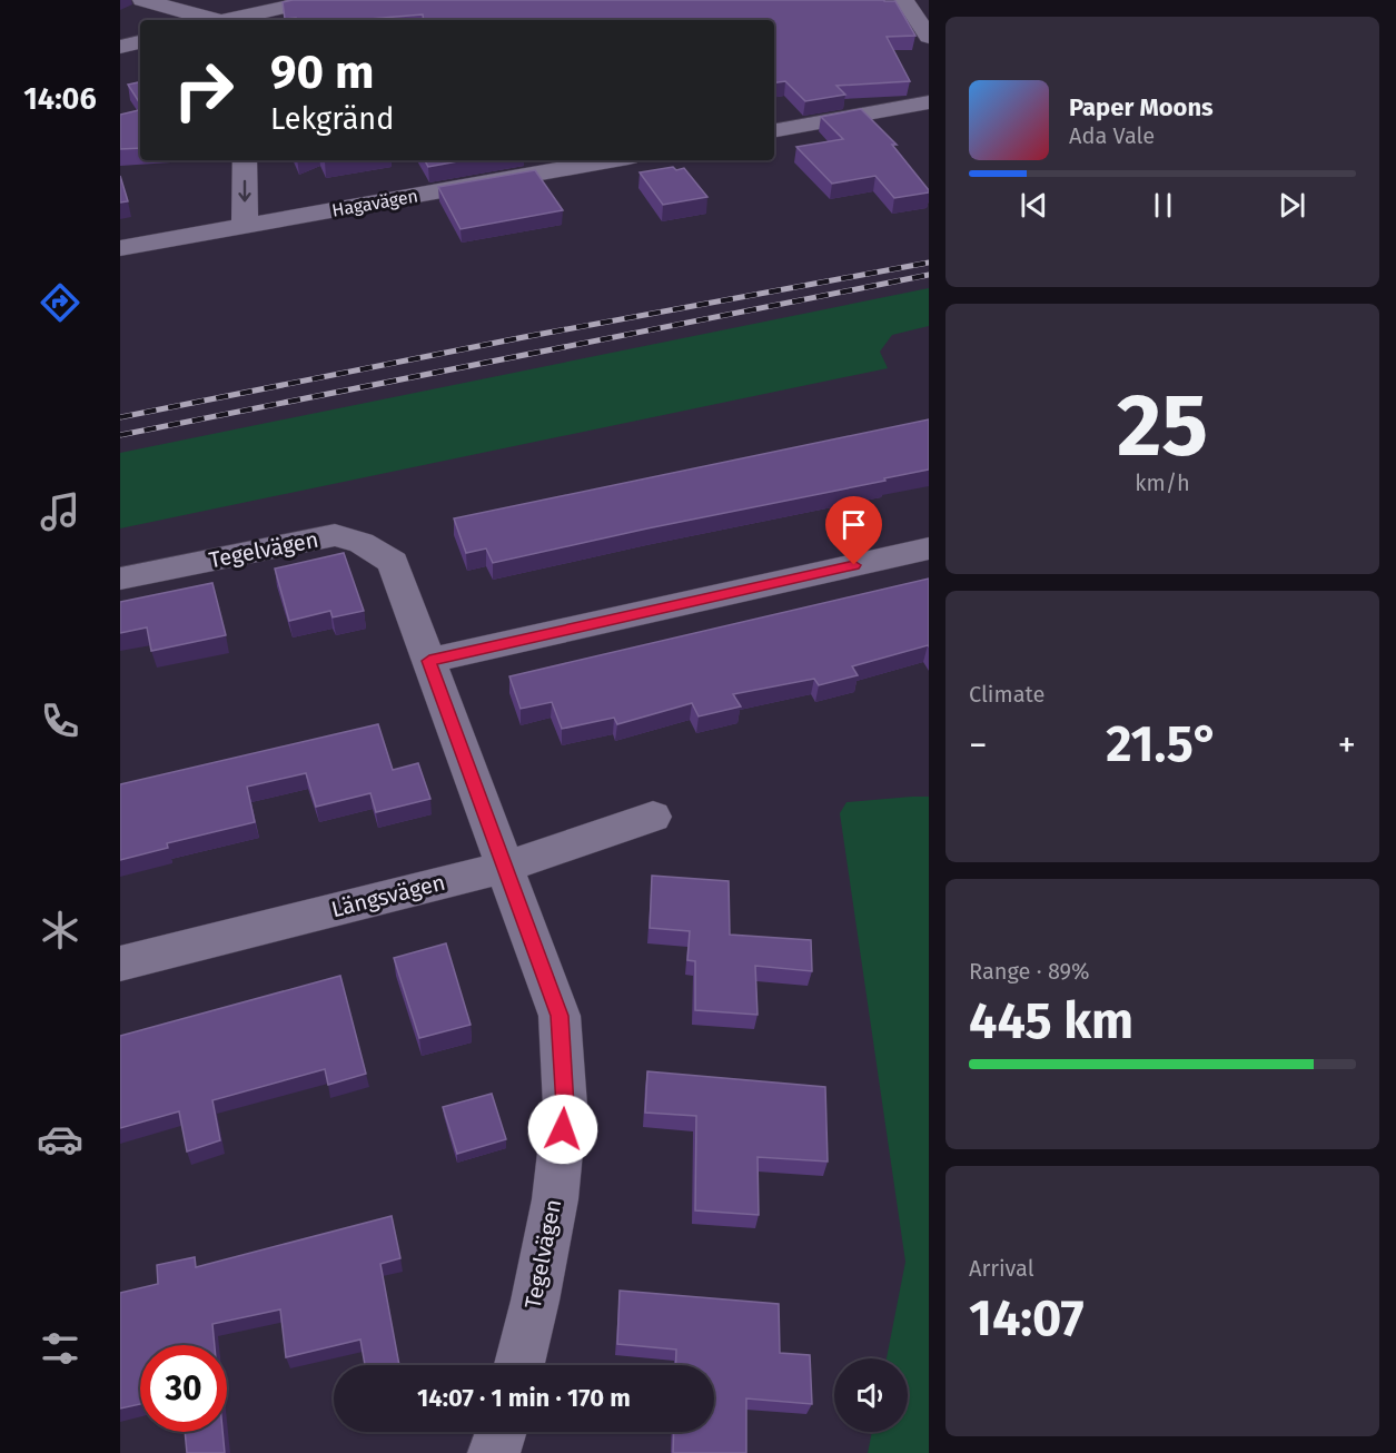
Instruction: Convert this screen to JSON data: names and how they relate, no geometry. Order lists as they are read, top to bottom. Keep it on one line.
{"streets":{"street":["Hagavägen","Tegelvägen","Längsvägen"]},"crossings":[["Tegelvägen","Längsvägen"]],"page":{"tabs":"14:06","turn":["90 m","Lekgränd"],"song":["Paper Moons","Ada Vale"],"tile":[["25","km/h"],"Climate",["Range · 89%","445 km"],["Arrival","14:07"]],"heat":["−","21.5°","+"],"limit":"30","trip":"14:07 · 1 min · 170 m"}}
